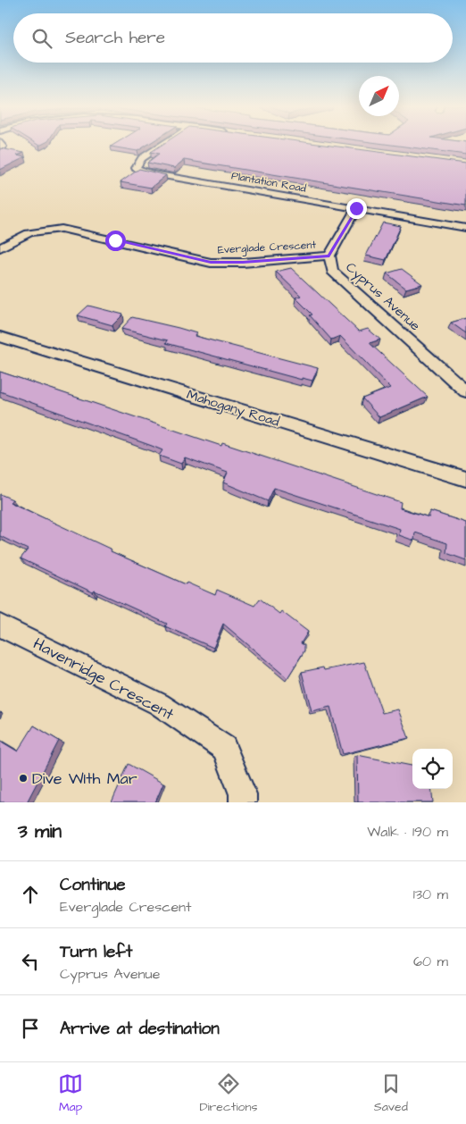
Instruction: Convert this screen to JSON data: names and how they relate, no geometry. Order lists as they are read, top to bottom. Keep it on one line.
{"streets":{"street":["Plantation Road","Everglade Crescent","Cyprus Avenue","Mahogany Road","Havenridge Crescent"]},"crossings":[["Plantation Road","Cyprus Avenue"],["Everglade Crescent","Cyprus Avenue"]],"places":["Dive WIth Mar"],"north":"top right","page":{"search":"Search here","heading":["3 min","Walk · 190 m"],"list":[["Continue","Everglade Crescent","130 m"],["Turn left","Cyprus Avenue","60 m"],"Arrive at destination"],"nav":["Map","Directions","Saved"]}}
